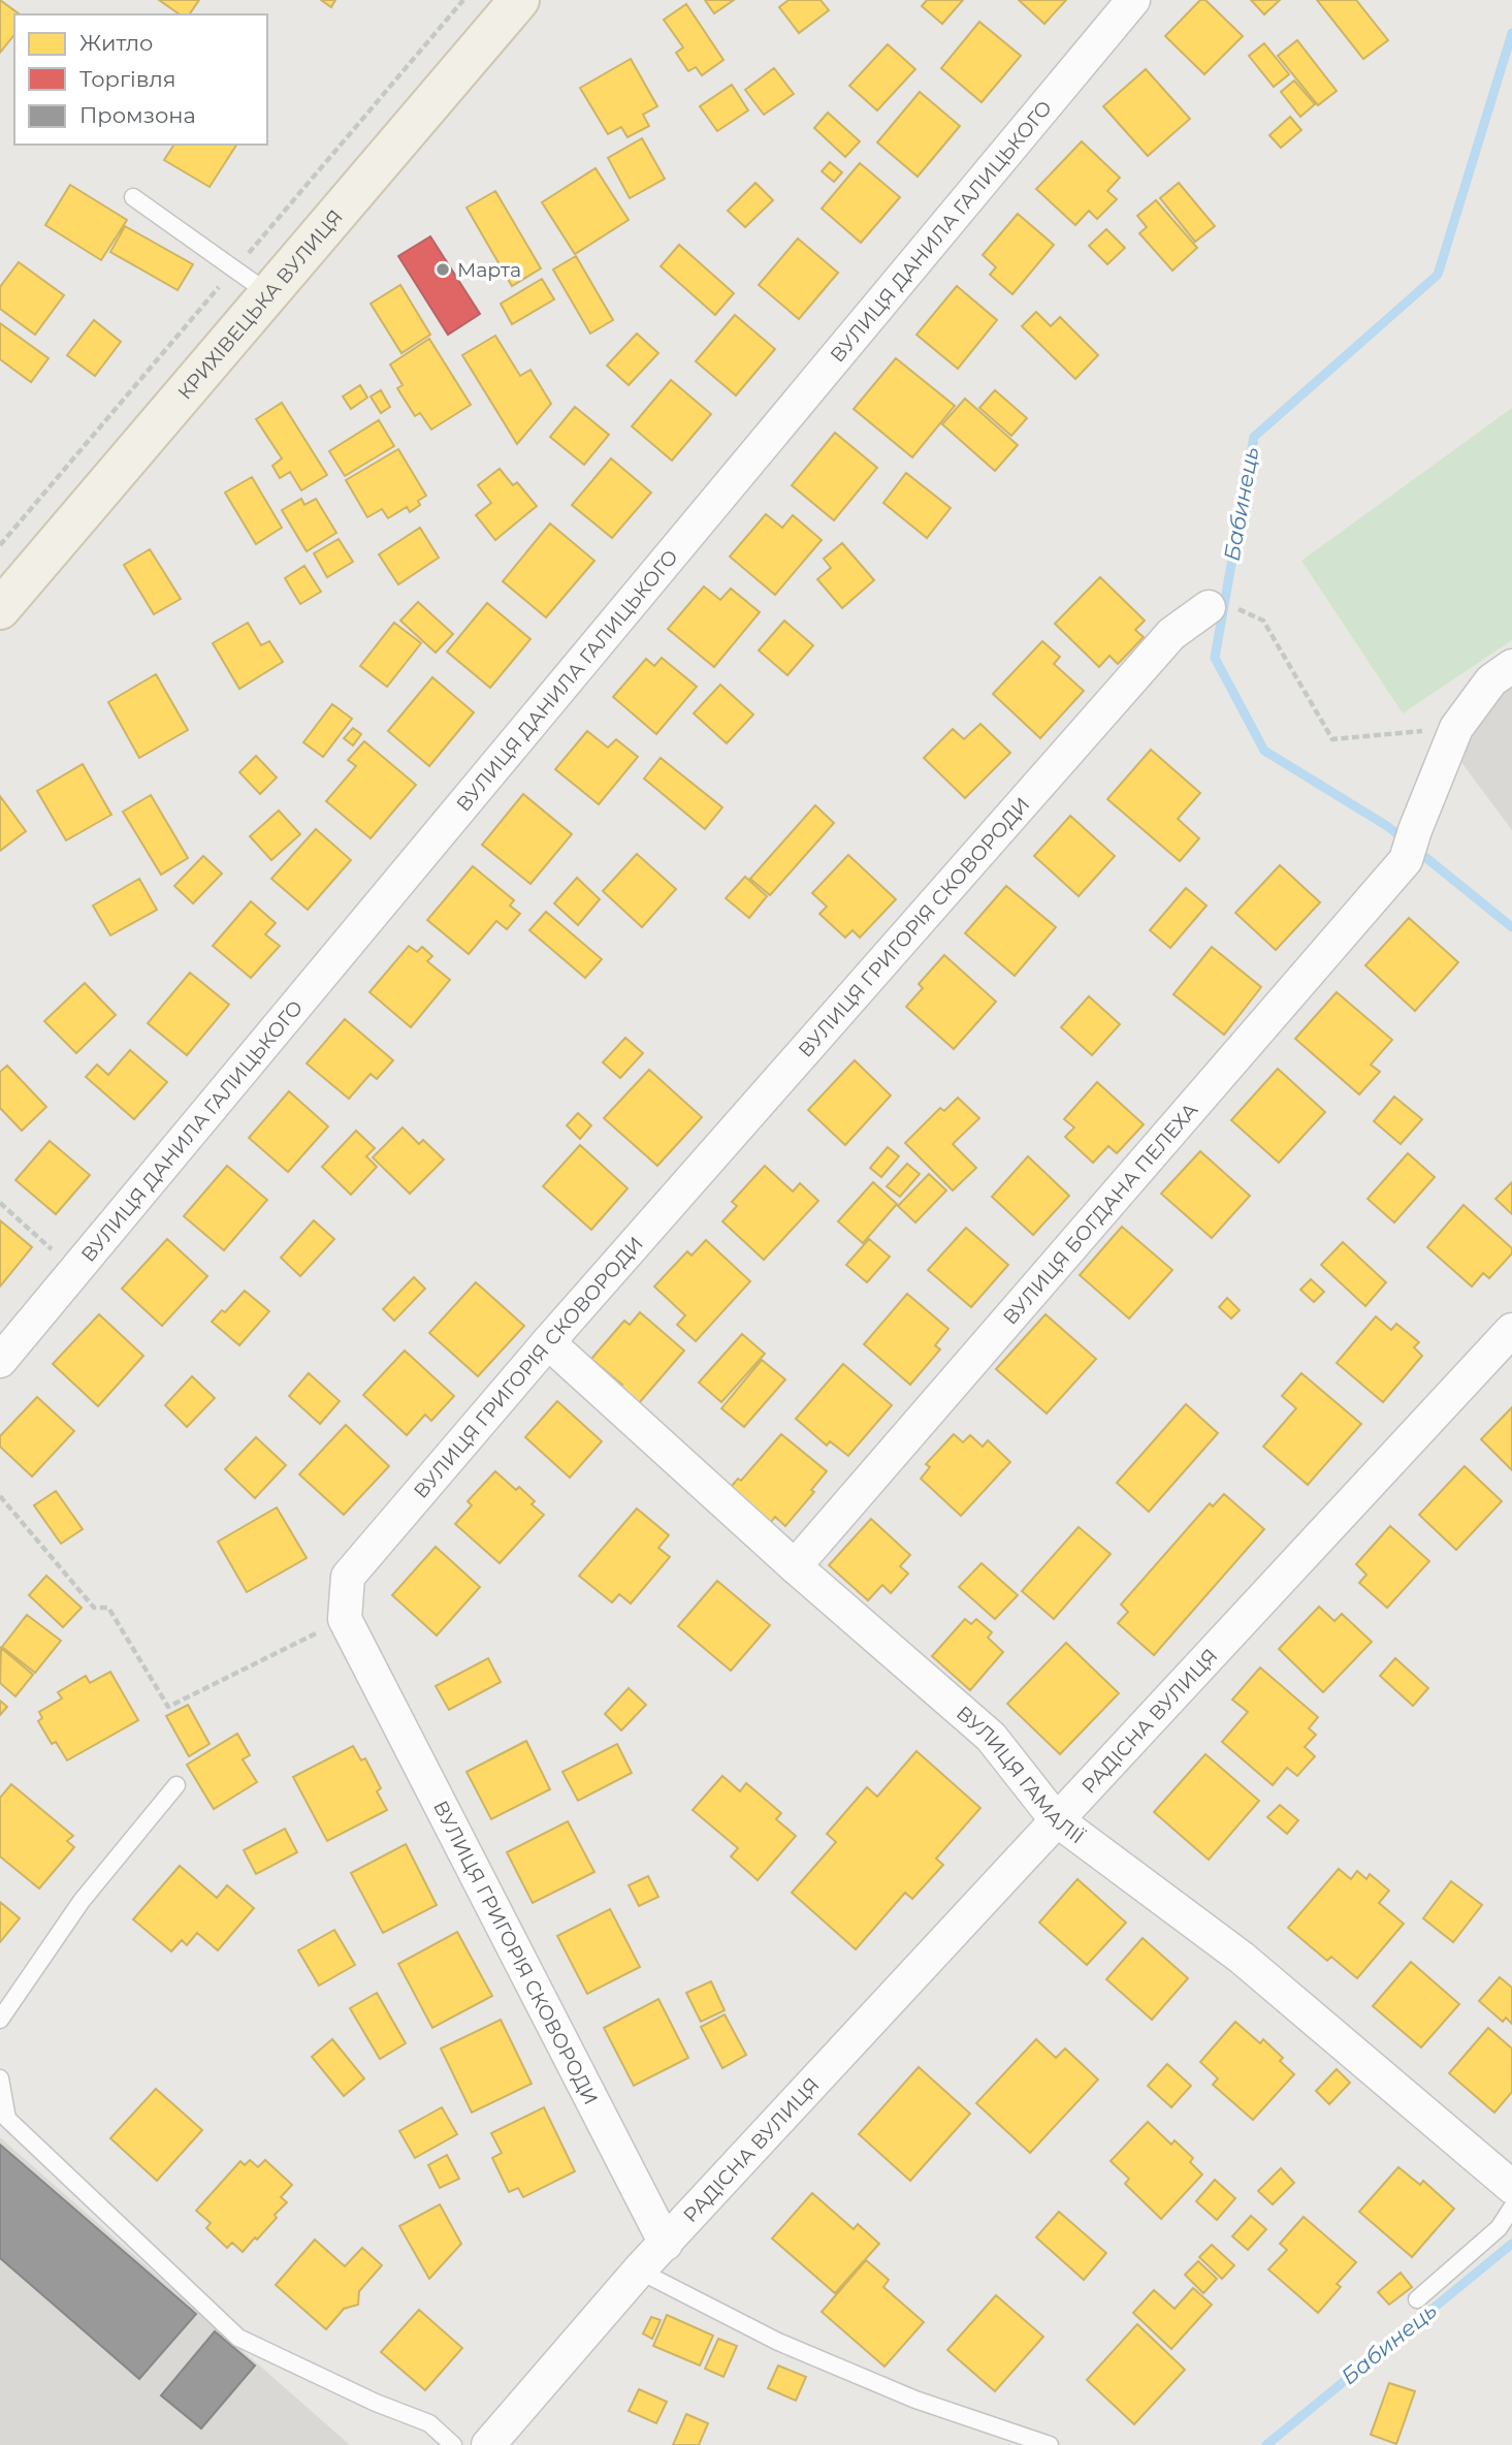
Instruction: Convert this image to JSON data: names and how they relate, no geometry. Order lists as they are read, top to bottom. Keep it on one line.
{"streets":{"main road":["КРИХІВЕЦЬКА ВУЛИЦЯ"],"street":["ВУЛИЦЯ ДАНИЛА ГАЛИЦЬКОГО","ВУЛИЦЯ ГРИГОРІЯ СКОВОРОДИ","ВУЛИЦЯ БОГДАНА ПЕЛЕХА","РАДІСНА ВУЛИЦЯ","ВУЛИЦЯ ГАМАЛІЇ"]},"crossings":[["ВУЛИЦЯ ГРИГОРІЯ СКОВОРОДИ","РАДІСНА ВУЛИЦЯ"],["ВУЛИЦЯ ГРИГОРІЯ СКОВОРОДИ","ВУЛИЦЯ ГАМАЛІЇ"],["ВУЛИЦЯ БОГДАНА ПЕЛЕХА","ВУЛИЦЯ ГАМАЛІЇ"],["РАДІСНА ВУЛИЦЯ","ВУЛИЦЯ ГАМАЛІЇ"]],"water":["Бабинець"],"places":["Марта"],"legend":["Житло","Торгівля","Промзона"]}
